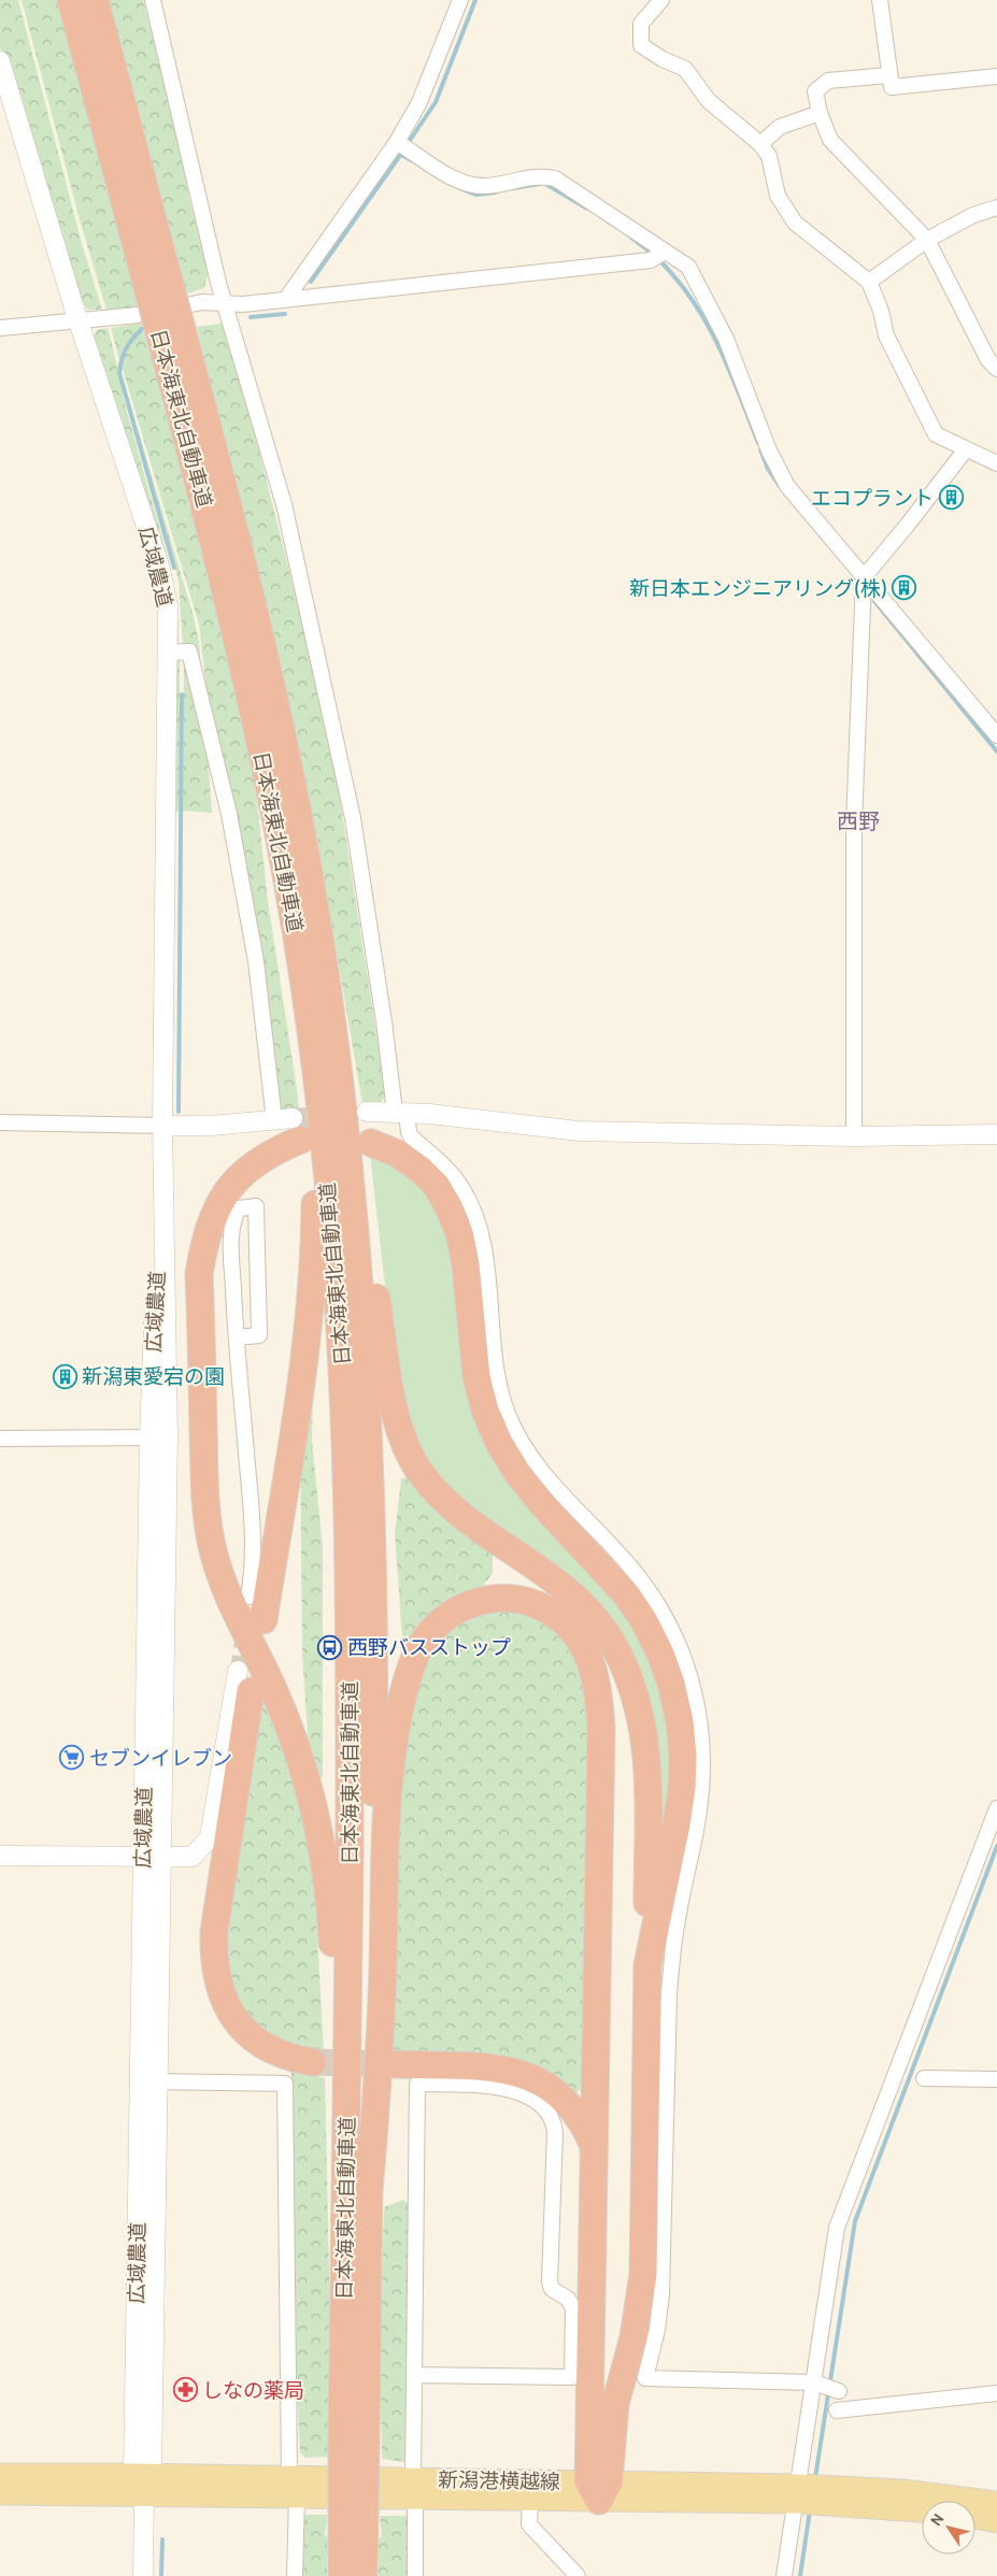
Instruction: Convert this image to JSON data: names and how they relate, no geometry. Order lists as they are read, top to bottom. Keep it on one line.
{"streets":{"highway":["日本海東北自動車道"],"main road":["新潟港横越線"],"street":["広域農道"]},"crossings":[["広域農道","新潟港横越線"]],"districts":["西野"],"places":{"building":["エコプラント","新日本エンジニアリング(株)","新潟東愛宕の園"],"bus stop":["西野バスストップ"],"supermarket":["セブンイレブン"],"pharmacy":["しなの薬局"]},"north":"top left"}
